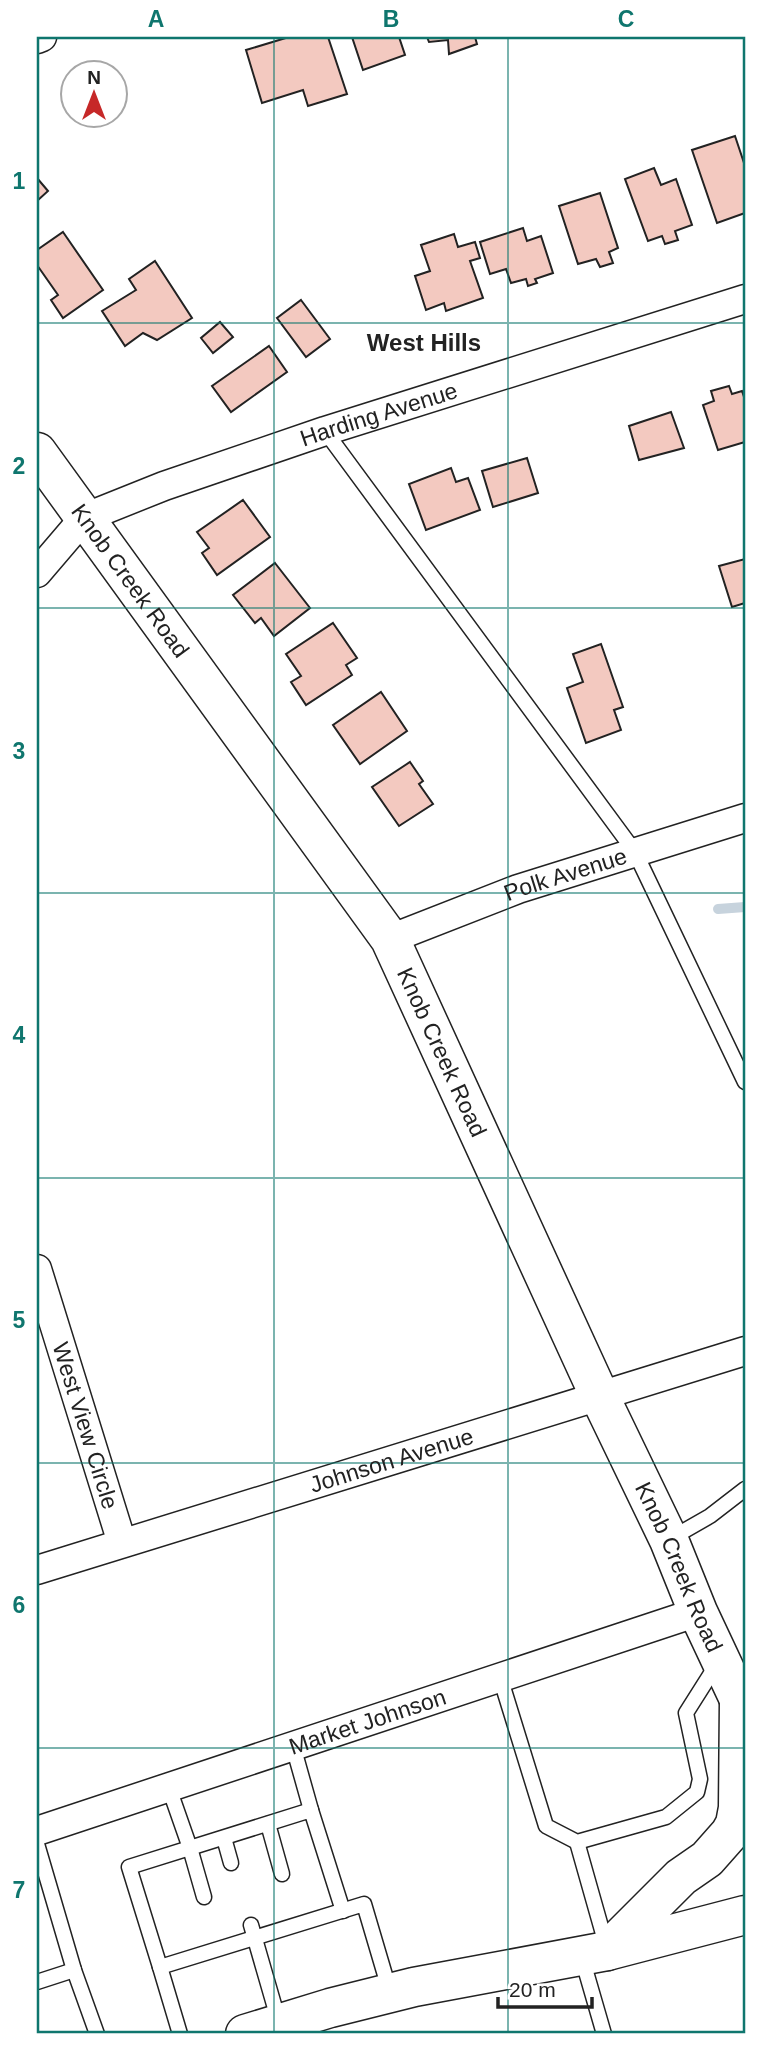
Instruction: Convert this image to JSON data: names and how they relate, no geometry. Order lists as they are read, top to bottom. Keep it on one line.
{"streets":{"main road":["Knob Creek Road"],"street":["Harding Avenue","Polk Avenue","West View Circle","Johnson Avenue","Market Johnson"]},"crossings":[["Harding Avenue","Knob Creek Road"],["Knob Creek Road","Polk Avenue"],["Knob Creek Road","Johnson Avenue"],["Knob Creek Road","Market Johnson"],["West View Circle","Johnson Avenue"]],"districts":["West Hills"],"scale_bar":"20 m","north":"top","grid":{"columns":["A","B","C"],"rows":["1","2","3","4","5","6","7"]}}
